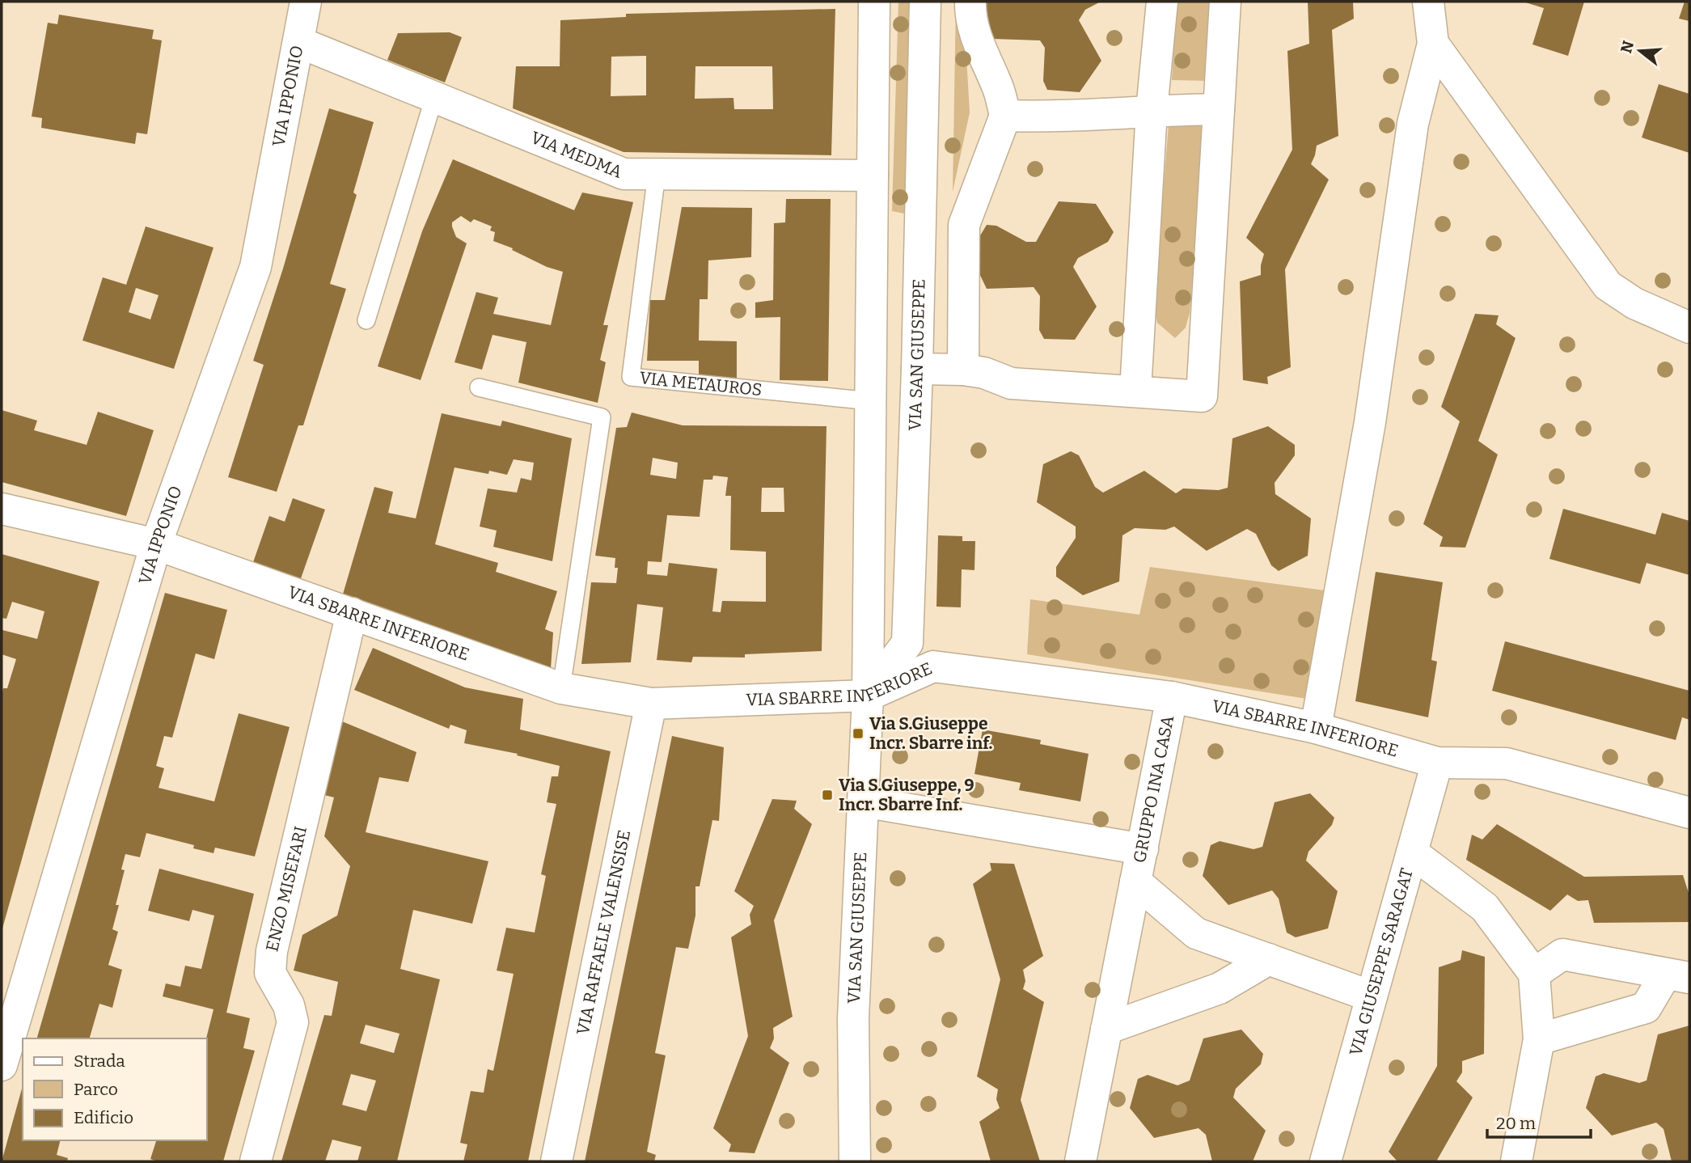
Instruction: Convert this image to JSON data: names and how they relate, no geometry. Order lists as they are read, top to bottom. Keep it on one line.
{"streets":{"street":["VIA IPPONIO","VIA MEDMA","VIA SAN GIUSEPPE","VIA SBARRE INFERIORE","GRUPPO INA CASA","ENZO MISEFARI","VIA RAFFAELE VALENSISE","VIA GIUSEPPE SARAGAT"],"lane":["VIA METAUROS"]},"crossings":[["VIA IPPONIO","VIA MEDMA"],["VIA IPPONIO","VIA SBARRE INFERIORE"],["VIA MEDMA","VIA SAN GIUSEPPE"],["VIA MEDMA","VIA METAUROS"],["VIA SAN GIUSEPPE","VIA METAUROS"],["VIA SAN GIUSEPPE","VIA SBARRE INFERIORE"],["VIA SBARRE INFERIORE","GRUPPO INA CASA"],["VIA SBARRE INFERIORE","ENZO MISEFARI"],["VIA SBARRE INFERIORE","VIA RAFFAELE VALENSISE"],["VIA SBARRE INFERIORE","VIA GIUSEPPE SARAGAT"],["GRUPPO INA CASA","VIA GIUSEPPE SARAGAT"]],"places":{"transit":["Via S.Giuseppe Incr. Sbarre inf.","Via S.Giuseppe, 9 Incr. Sbarre Inf."]},"legend":["Strada","Parco","Edificio"],"scale_bar":"20 m","north":"left"}
